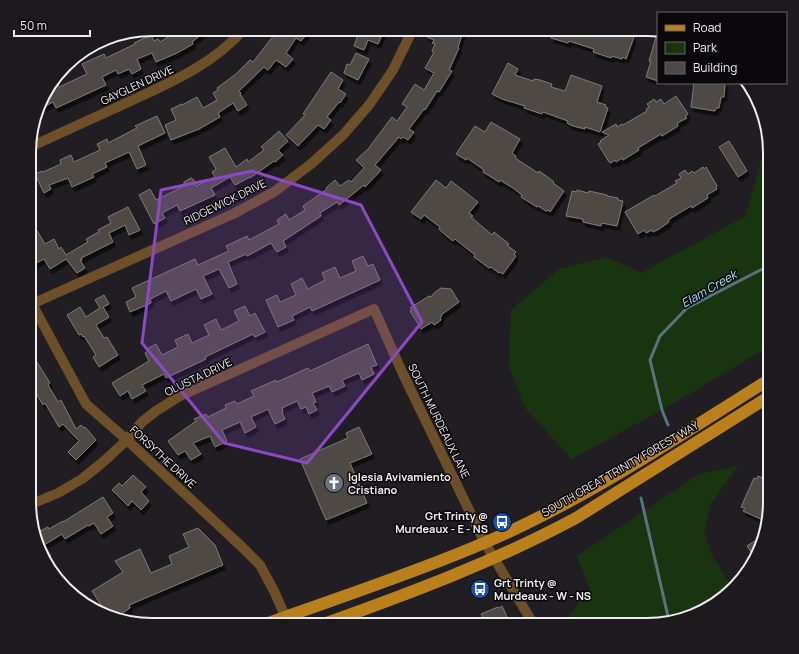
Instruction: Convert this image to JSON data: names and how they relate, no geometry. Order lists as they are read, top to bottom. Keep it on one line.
{"streets":{"main road":["SOUTH GREAT TRINITY FOREST WAY"],"street":["GAYGLEN DRIVE","RIDGEWICK DRIVE","OLUSTA DRIVE","SOUTH MURDEAUX LANE","FORSYTHE DRIVE"]},"crossings":[["OLUSTA DRIVE","SOUTH MURDEAUX LANE"],["OLUSTA DRIVE","FORSYTHE DRIVE"],["SOUTH MURDEAUX LANE","SOUTH GREAT TRINITY FOREST WAY"]],"water":["Elam Creek"],"places":{"church":["Iglesia Avivamiento Cristiano"],"bus stop":["Grt Trinty @ Murdeaux - E - NS","Grt Trinty @ Murdeaux - W - NS"]},"legend":["Road","Park","Building"],"scale_bar":"50 m"}
